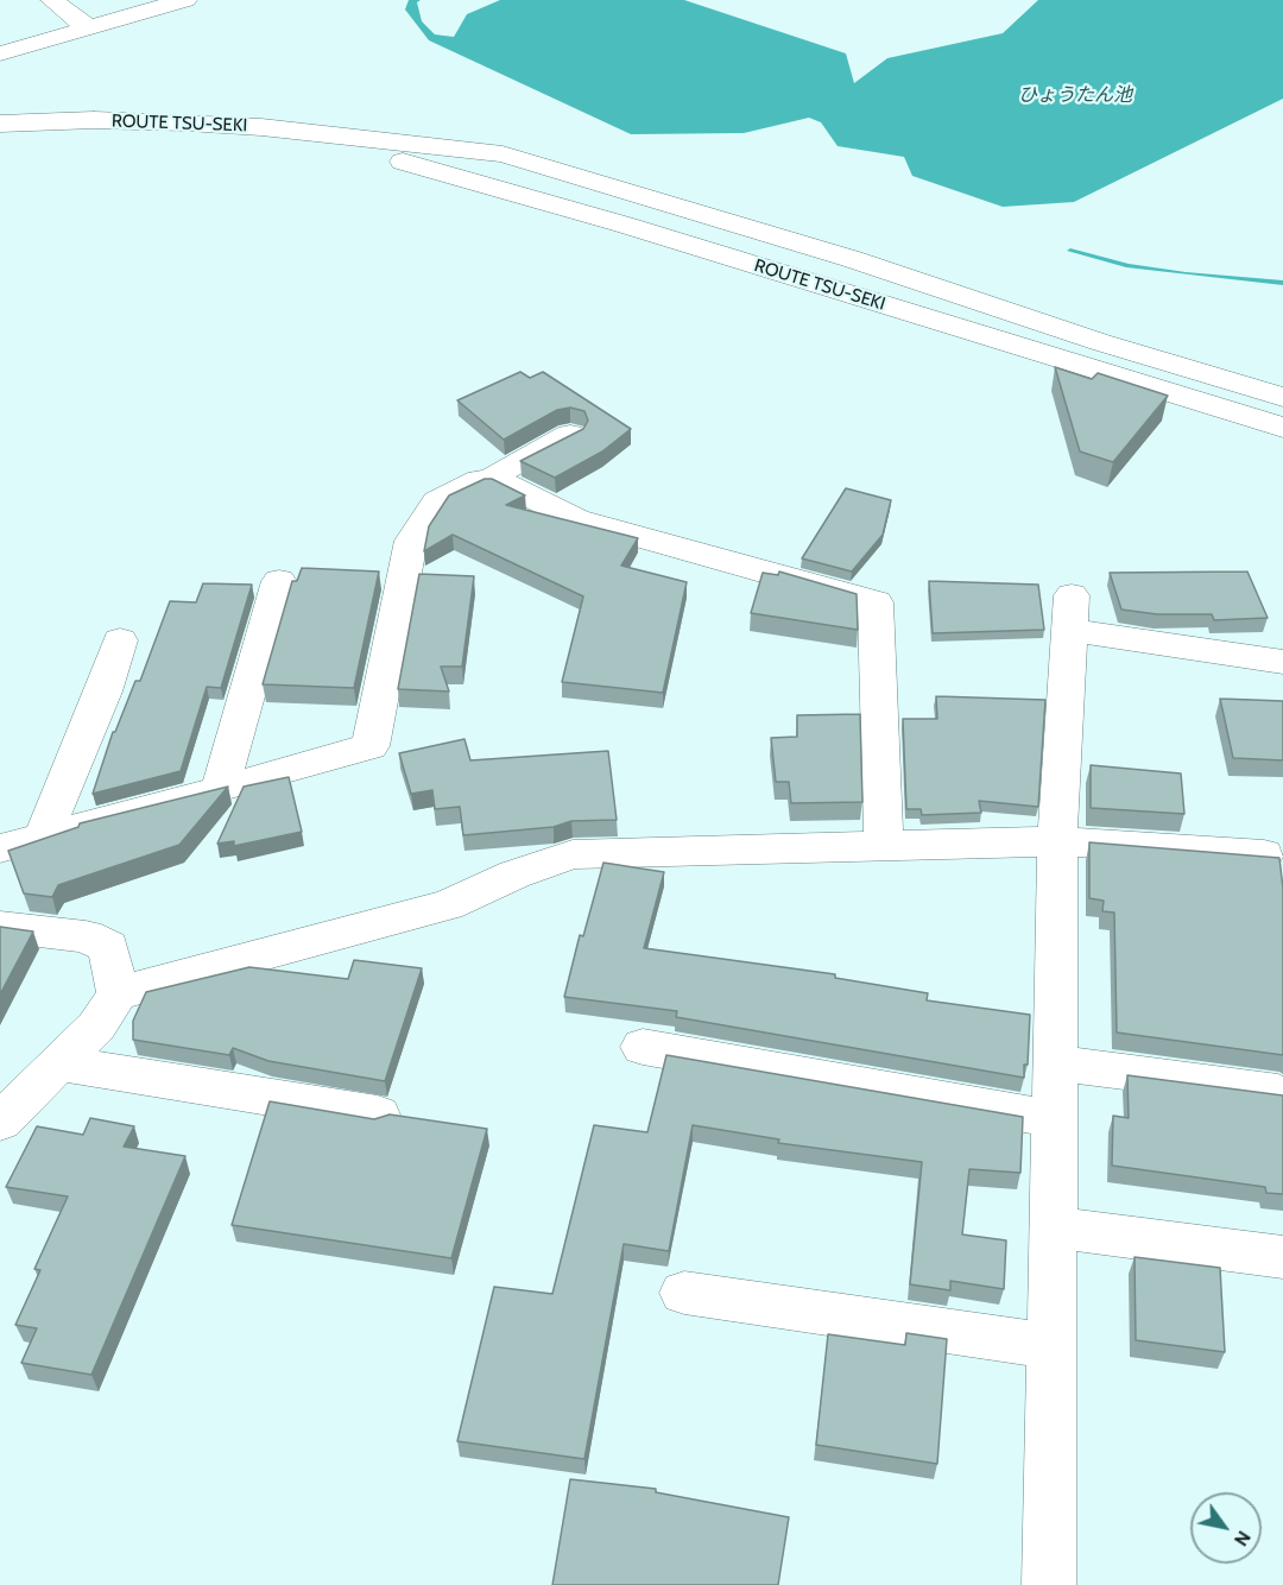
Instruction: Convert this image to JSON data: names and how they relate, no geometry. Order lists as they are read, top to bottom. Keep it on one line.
{"streets":{"street":["ROUTE TSU-SEKI"]},"water":["ひょうたん池"],"north":"bottom right"}
